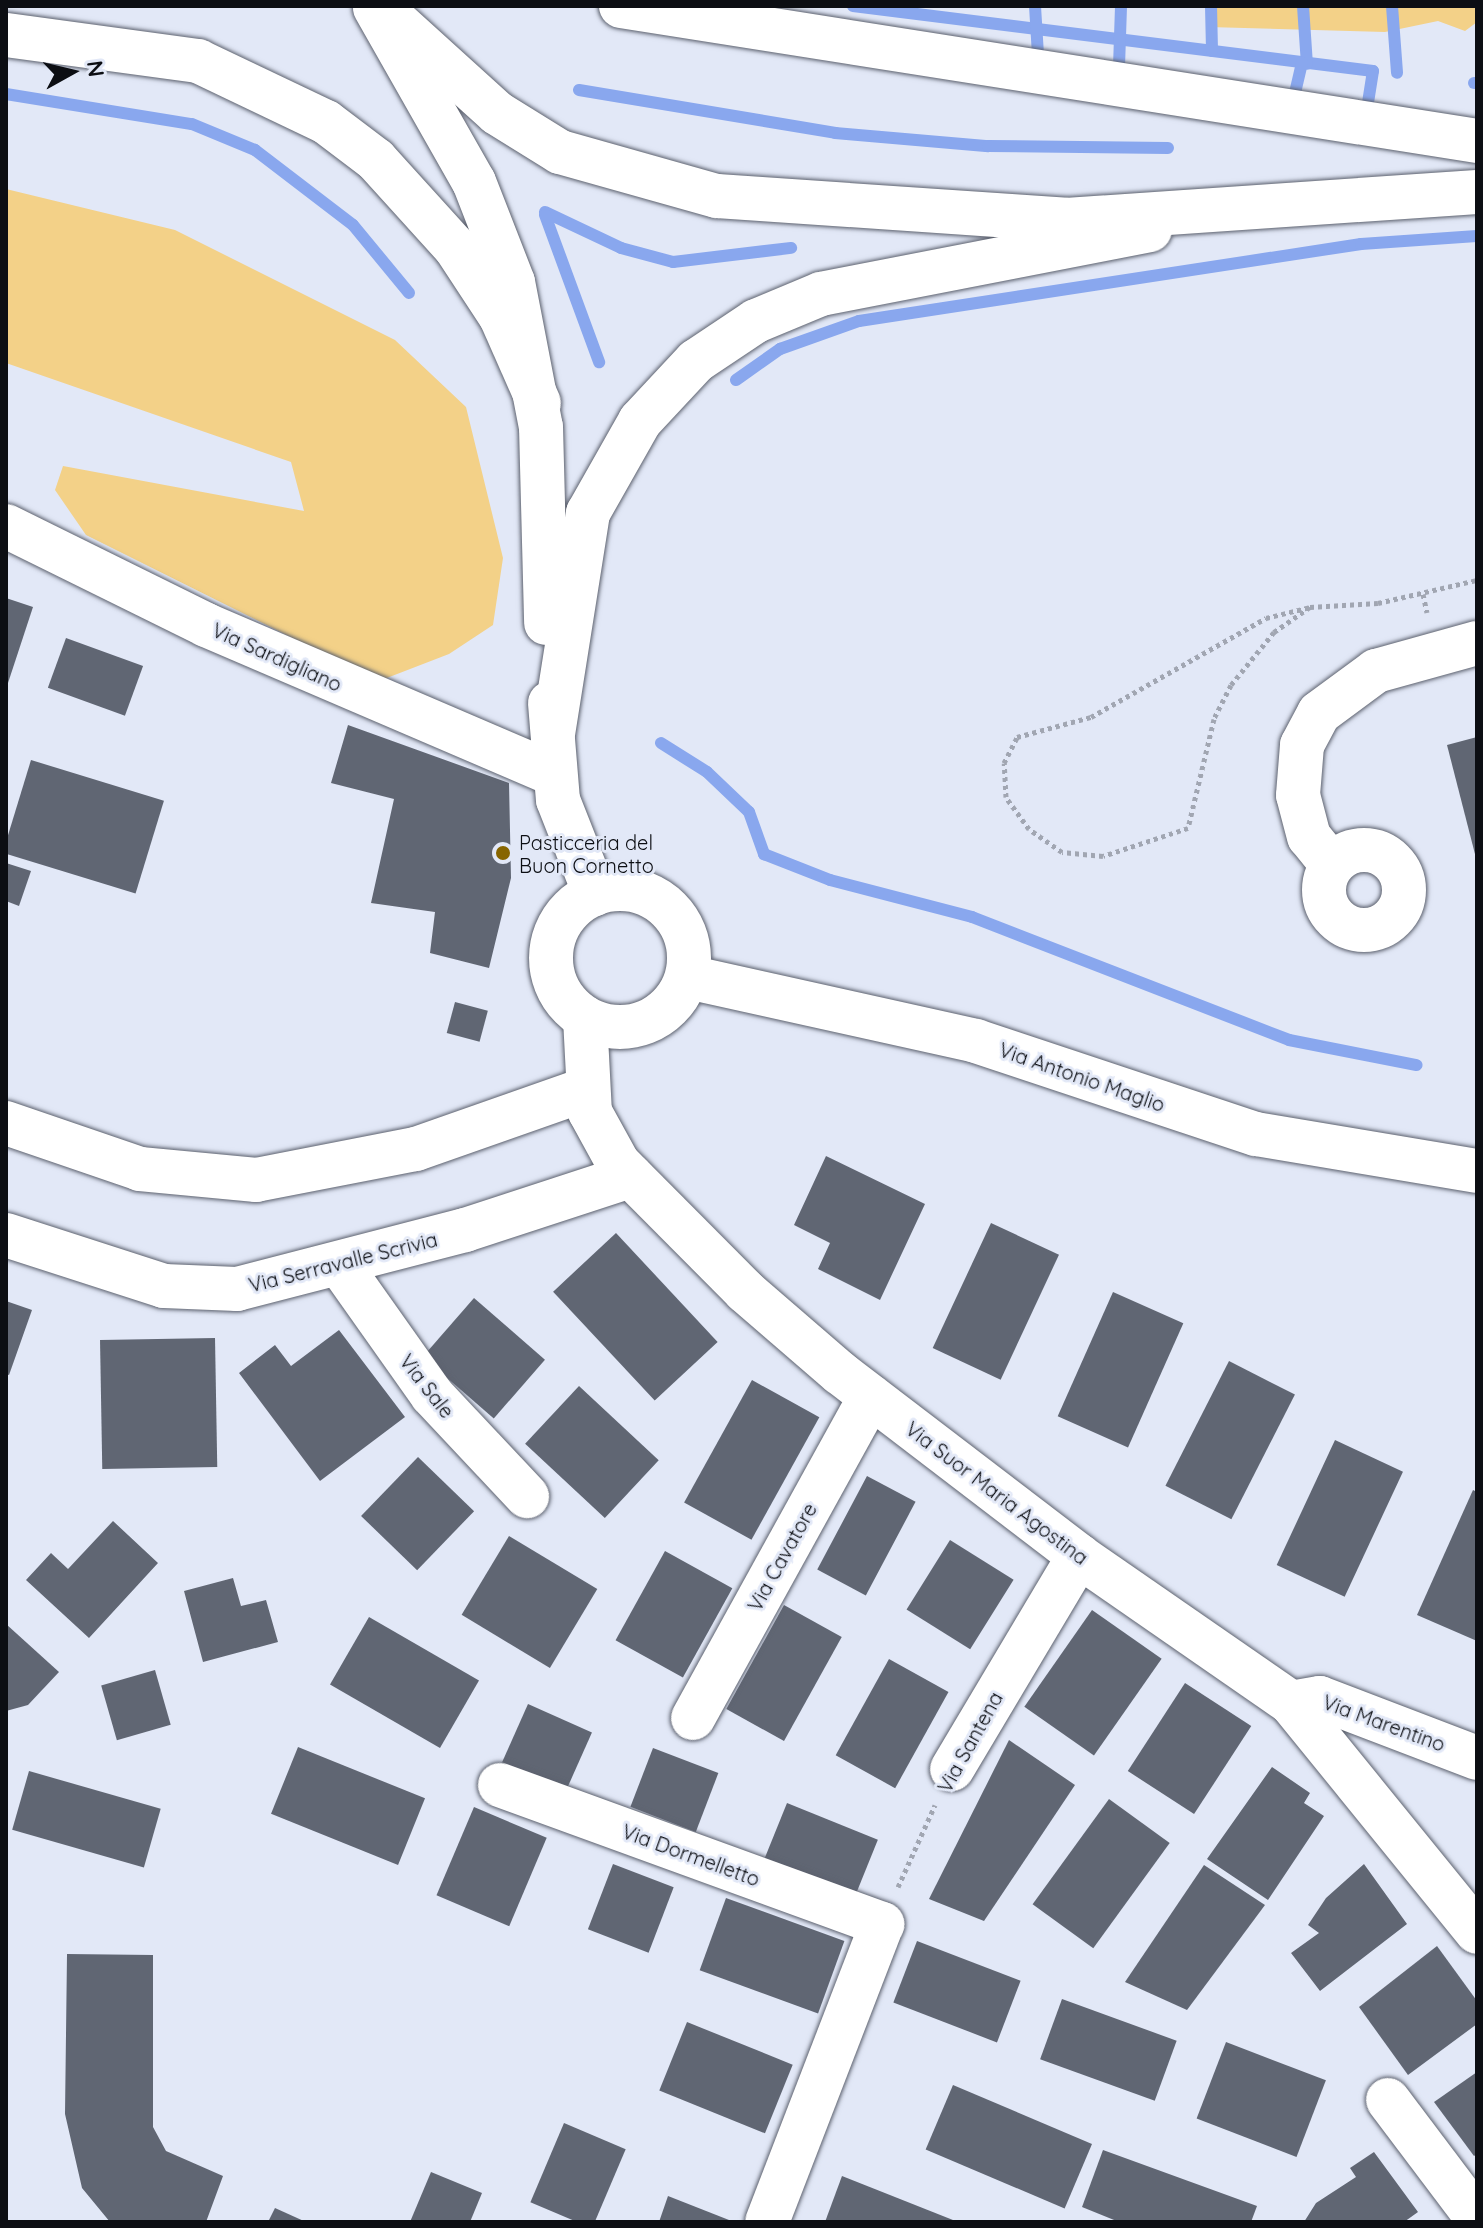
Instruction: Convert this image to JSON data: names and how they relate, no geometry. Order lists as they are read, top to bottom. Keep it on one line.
{"streets":{"main road":["Via Sardigliano","Via Antonio Maglio","Via Serravalle Scrivia","Via Sale","Via Suor Maria Agostina","Via Cavatore","Via Marentino","Via Santena","Via Dormelletto"]},"crossings":[["Via Antonio Maglio","Via Suor Maria Agostina"],["Via Serravalle Scrivia","Via Sale"],["Via Serravalle Scrivia","Via Suor Maria Agostina"],["Via Suor Maria Agostina","Via Cavatore"],["Via Suor Maria Agostina","Via Marentino"],["Via Suor Maria Agostina","Via Santena"],["Via Santena","Via Dormelletto"]],"places":["Pasticceria del Buon Cornetto"],"north":"right"}
